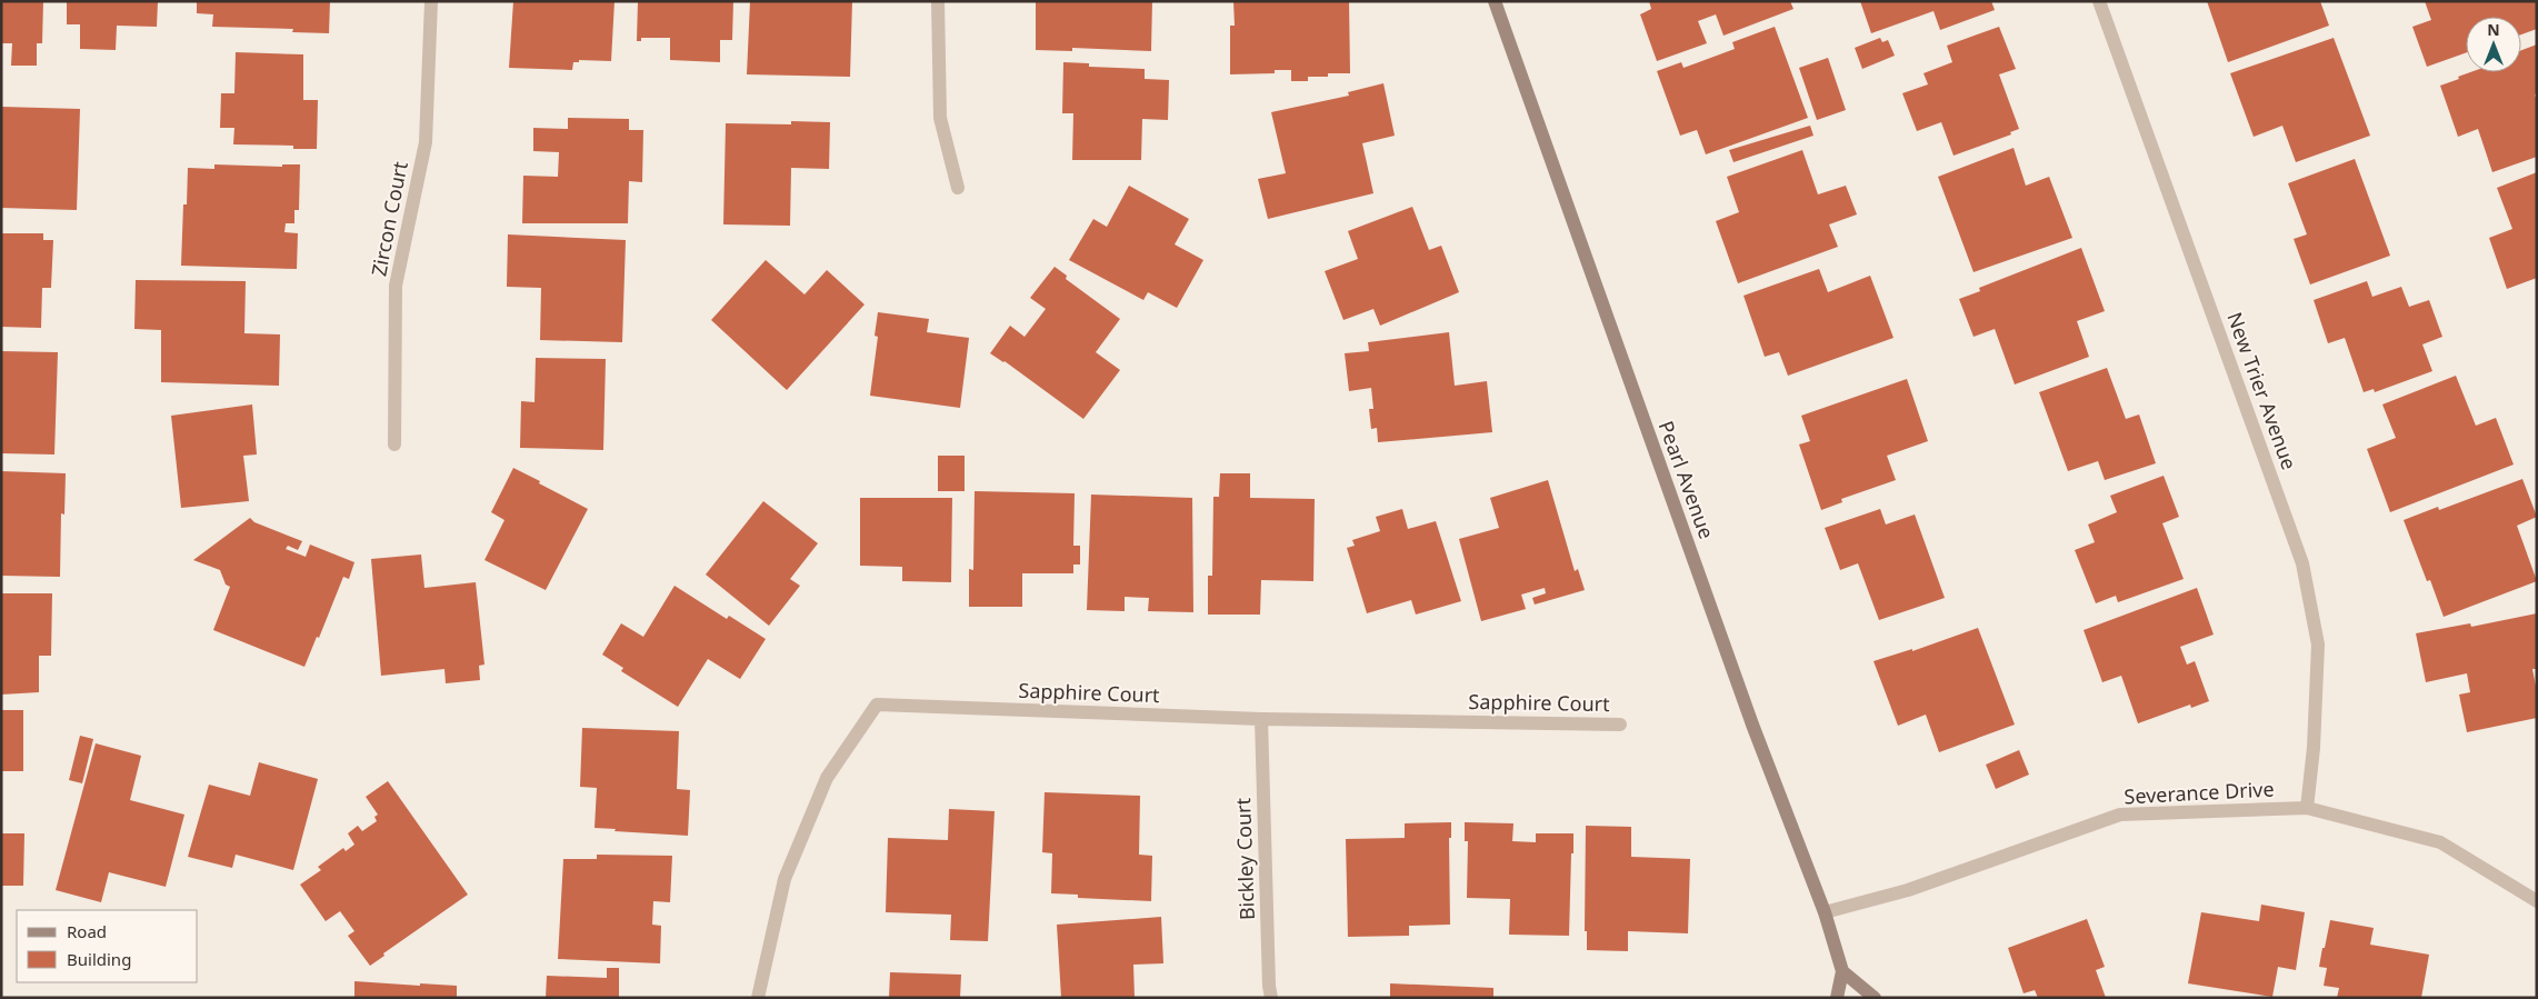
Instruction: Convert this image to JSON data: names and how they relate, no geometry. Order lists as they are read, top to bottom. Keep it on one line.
{"streets":{"street":["Zircon Court","New Trier Avenue","Pearl Avenue","Sapphire Court","Severance Drive","Bickley Court"]},"crossings":[["New Trier Avenue","Severance Drive"],["Pearl Avenue","Severance Drive"],["Sapphire Court","Bickley Court"]],"legend":["Road","Building"],"north":"top"}
